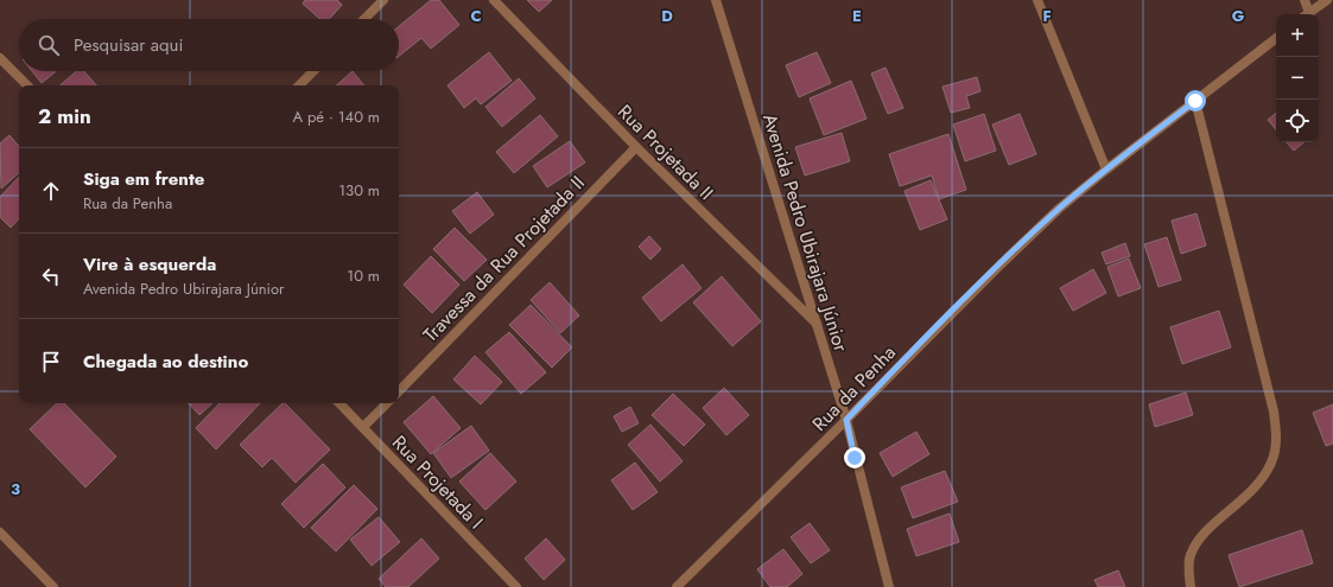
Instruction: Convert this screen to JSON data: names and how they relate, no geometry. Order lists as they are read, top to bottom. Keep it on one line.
{"streets":{"street":["Rua Projetada II","Avenida Pedro Ubirajara Júnior","Travessa da Rua Projetada II","Rua da Penha","Rua Projetada I"]},"crossings":[["Rua Projetada II","Avenida Pedro Ubirajara Júnior"],["Rua Projetada II","Travessa da Rua Projetada II"],["Avenida Pedro Ubirajara Júnior","Rua da Penha"]],"page":{"map_buttons":["+","−"],"search":"Pesquisar aqui","heading":["2 min","A pé · 140 m"],"list":[["Siga em frente","Rua da Penha","130 m"],["Vire à esquerda","Avenida Pedro Ubirajara Júnior","10 m"],"Chegada ao destino"]},"grid":{"columns":["C","D","E","F","G"],"rows":["3"]}}
